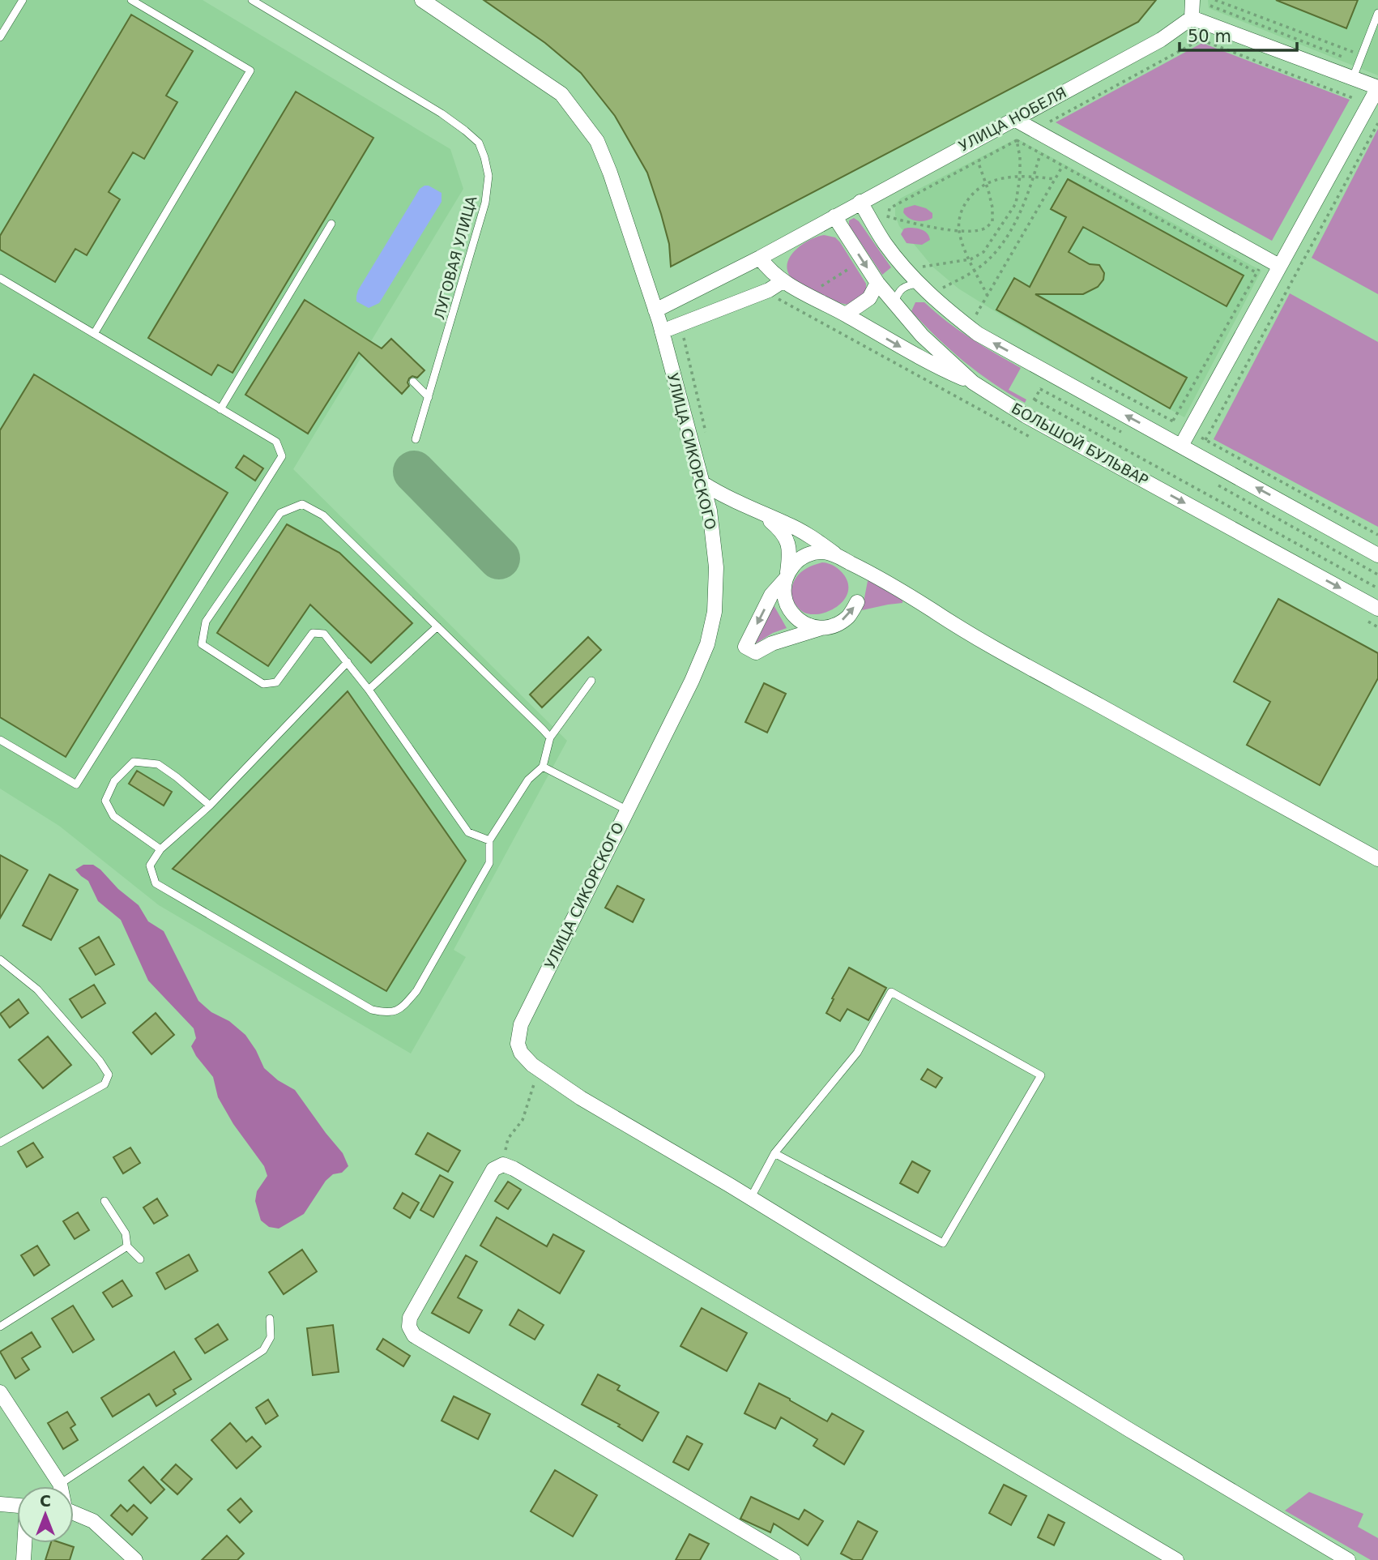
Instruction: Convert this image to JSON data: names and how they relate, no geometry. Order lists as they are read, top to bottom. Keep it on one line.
{"streets":{"street":["УЛИЦА НОБЕЛЯ","БОЛЬШОЙ БУЛЬВАР","УЛИЦА СИКОРСКОГО"],"lane":["ЛУГОВАЯ УЛИЦА"]},"crossings":[["УЛИЦА НОБЕЛЯ","БОЛЬШОЙ БУЛЬВАР"],["УЛИЦА НОБЕЛЯ","УЛИЦА СИКОРСКОГО"]],"scale_bar":"50 m","north":"top"}
